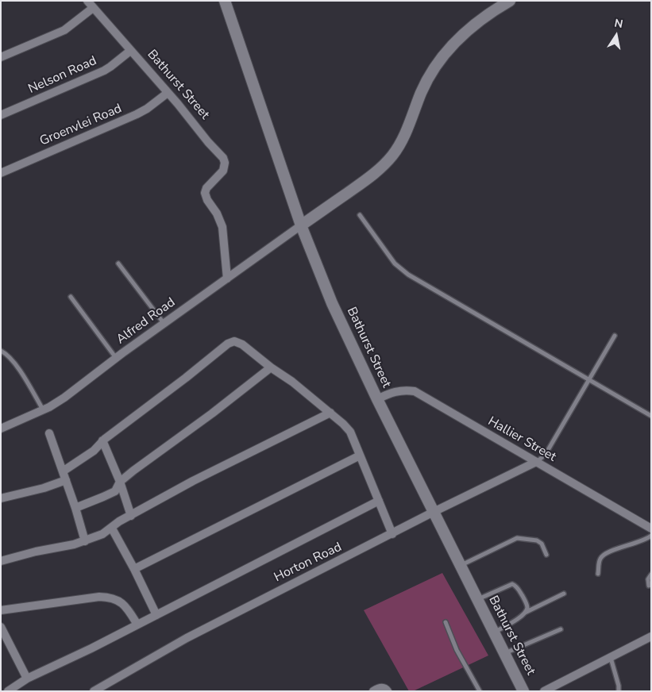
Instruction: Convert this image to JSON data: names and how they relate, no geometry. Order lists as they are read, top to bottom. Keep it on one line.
{"streets":{"main road":["Bathurst Street"],"street":["Nelson Road","Groenvlei Road","Alfred Road","Hallier Street","Horton Road"]},"crossings":[["Nelson Road","Bathurst Street"],["Bathurst Street","Groenvlei Road"],["Bathurst Street","Alfred Road"],["Bathurst Street","Hallier Street"],["Bathurst Street","Horton Road"],["Hallier Street","Horton Road"]],"north":"top"}
